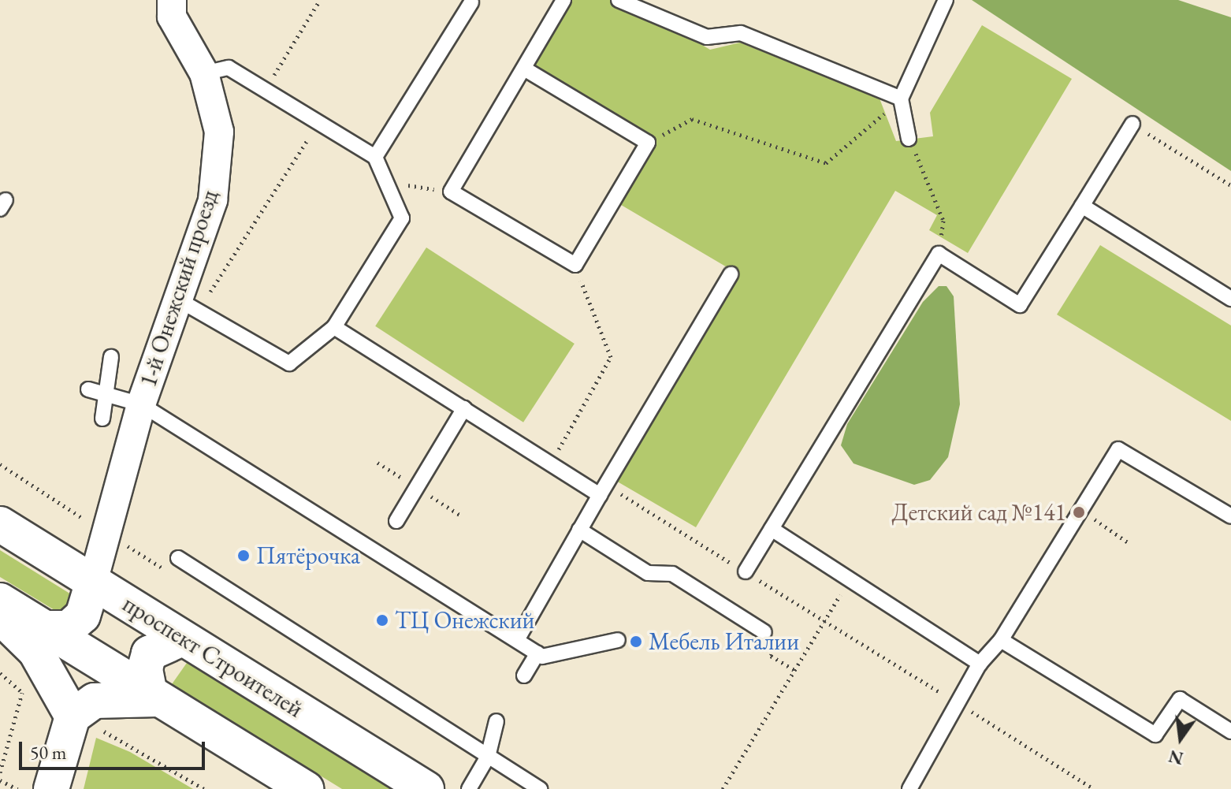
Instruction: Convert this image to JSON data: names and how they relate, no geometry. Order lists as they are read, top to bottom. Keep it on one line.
{"streets":{"main road":["проспект Строителей"],"street":["1-й Онежский проезд"]},"crossings":[["1-й Онежский проезд","проспект Строителей"]],"places":["Детский сад №141","Пятёрочка","ТЦ Онежский","Мебель Италии"],"scale_bar":"50 m","north":"bottom"}
